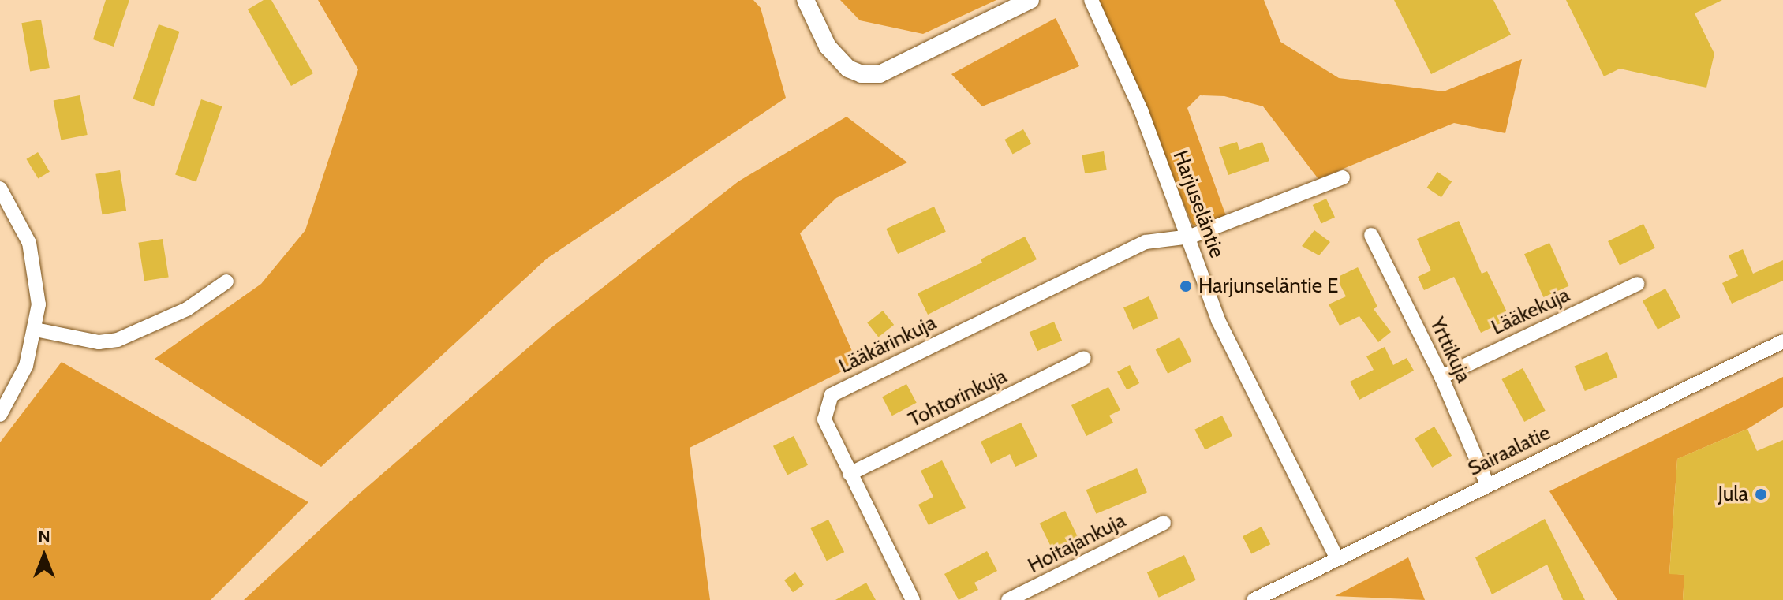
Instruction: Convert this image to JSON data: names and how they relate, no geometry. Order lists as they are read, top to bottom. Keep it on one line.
{"streets":{"street":["Harjuseläntie","Lääkekuja","Lääkärinkuja","Yrttikuja","Tohtorinkuja","Sairaalatie","Hoitajankuja"]},"crossings":[["Harjuseläntie","Lääkärinkuja"],["Harjuseläntie","Sairaalatie"],["Lääkekuja","Yrttikuja"],["Lääkärinkuja","Tohtorinkuja"],["Yrttikuja","Sairaalatie"]],"places":["Harjunseläntie E","Jula"],"north":"top"}
